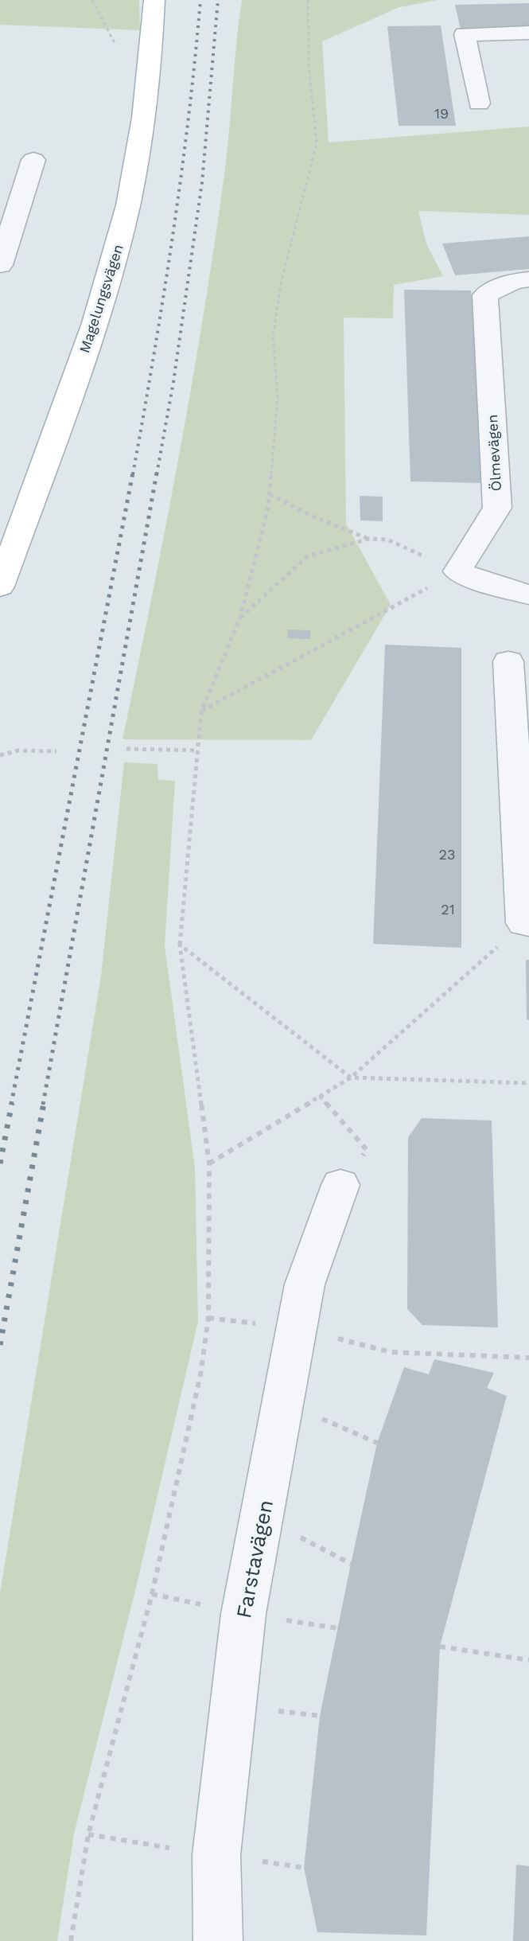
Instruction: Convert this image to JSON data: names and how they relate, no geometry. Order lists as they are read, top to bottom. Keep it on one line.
{"streets":{"main road":["Magelungsvägen"],"street":["Ölmevägen","Farstavägen"]},"house_numbers":["19","23","21"]}
